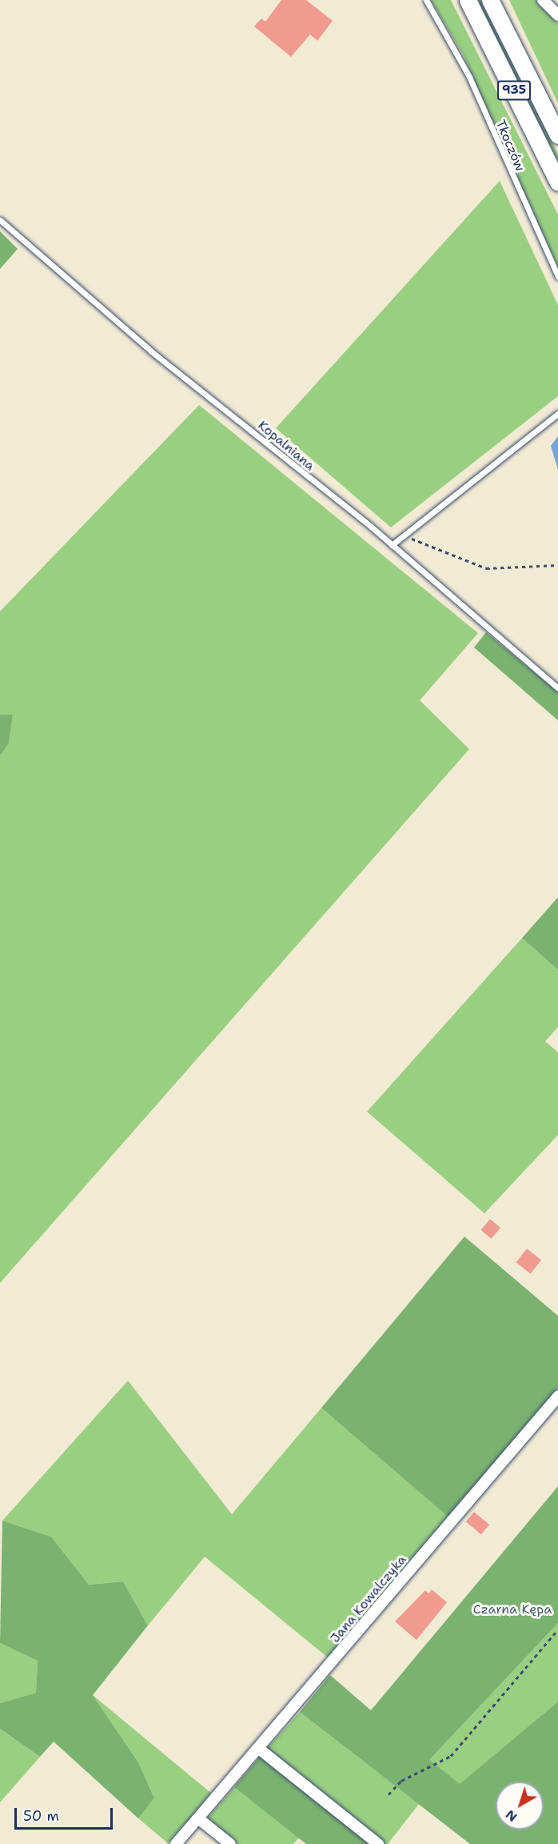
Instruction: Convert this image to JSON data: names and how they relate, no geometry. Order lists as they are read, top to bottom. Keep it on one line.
{"streets":{"main road":["935"],"street":["Jana Kowalczyka"],"lane":["Tkoczów","Kopalniana"]},"parks":["Czarna Kępa"],"scale_bar":"50 m","north":"bottom left"}
